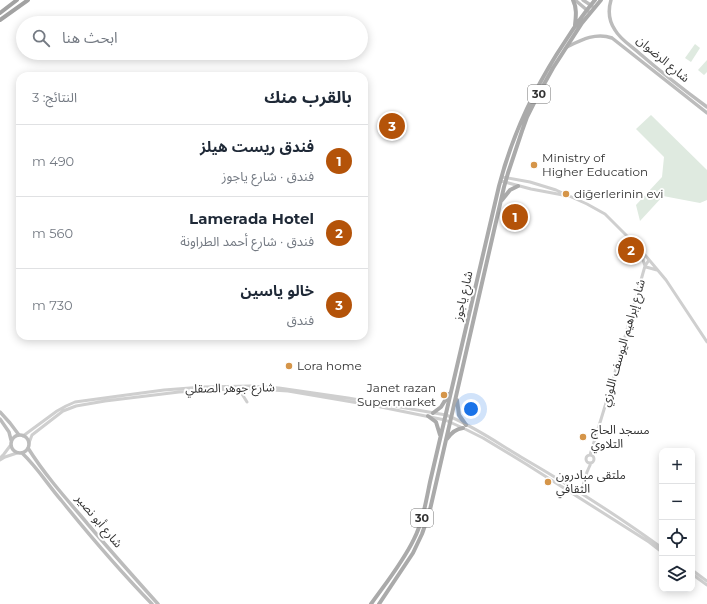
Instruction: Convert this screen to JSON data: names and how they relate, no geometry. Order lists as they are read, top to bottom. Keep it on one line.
{"streets":{"main road":["شارع الرضوان","30","شارع ياجوز","شارع أبو نصير"],"street":["شارع إبراهيم اليوسف اللوزي","شارع جوهر الصقلي"]},"crossings":[["شارع ياجوز","شارع جوهر الصقلي"],["شارع جوهر الصقلي","شارع أبو نصير"]],"places":["Ministry of Higher Education","diğerlerinin evi","Lora home","Janet razan Supermarket","مسجد الحاج التلاوي","ملتقى مبادرون الثقافي"],"page":{"search":"ابحث هنا","heading":["بالقرب منك","النتائج: 3"],"pins":["3","1","2"],"list":[{"mark":"1","name":"فندق ريست هيلز","note":"فندق · شارع ياجوز","value":"490 m"},{"mark":"2","name":"Lamerada Hotel","note":"فندق · شارع أحمد الطراونة","value":"560 m"},{"mark":"3","name":"خالو ياسين","note":"فندق","value":"730 m"}],"map_buttons":["+","−"]}}
